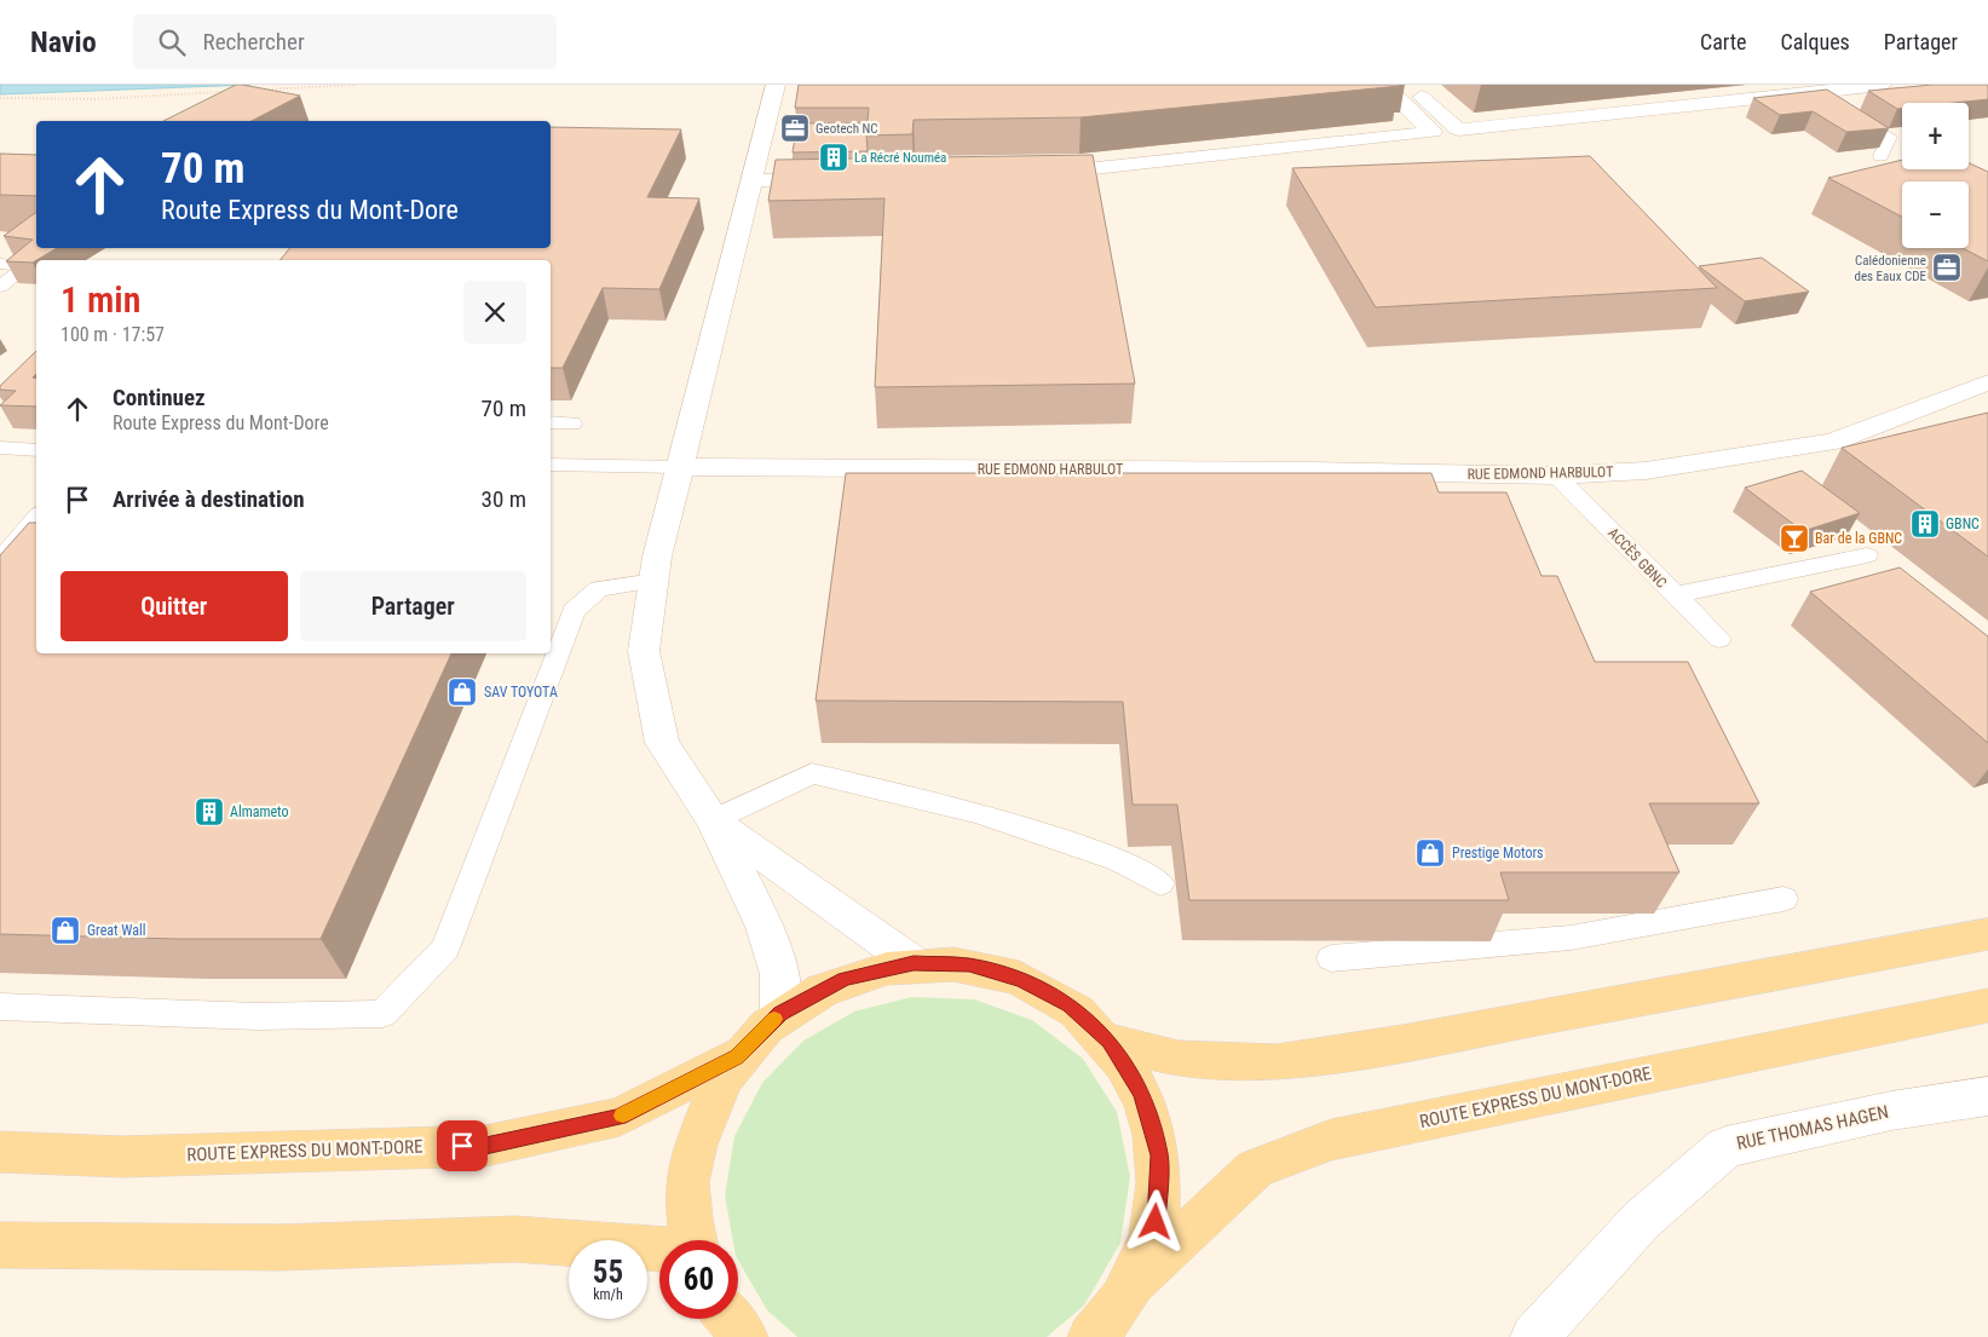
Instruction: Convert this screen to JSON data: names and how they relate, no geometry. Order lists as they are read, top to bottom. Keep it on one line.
{"streets":{"main road":["ROUTE EXPRESS DU MONT-DORE"],"street":["RUE EDMOND HARBULOT","RUE THOMAS HAGEN"],"lane":["ACCÈS GBNC"]},"crossings":[["RUE EDMOND HARBULOT","ACCÈS GBNC"]],"places":{"office":["Geotech NC","Calédonienne des Eaux CDE"],"building":["La Récré Nouméa","GBNC","Almameto"],"bar":["Bar de la GBNC"],"shop":["SAV TOYOTA","Prestige Motors","Great Wall"]},"page":{"header":"Navio","search":"Rechercher","nav":["Carte","Calques","Partager"],"map_buttons":["+","−"],"turn":["70 m","Route Express du Mont-Dore"],"heading":["1 min","100 m · 17:57"],"list":[{"name":"Continuez","note":"Route Express du Mont-Dore","value":"70 m"},{"name":"Arrivée à destination","value":"30 m"}],"buttons":["Quitter","Partager"],"speed":"55 km/h","limit":"60"}}
